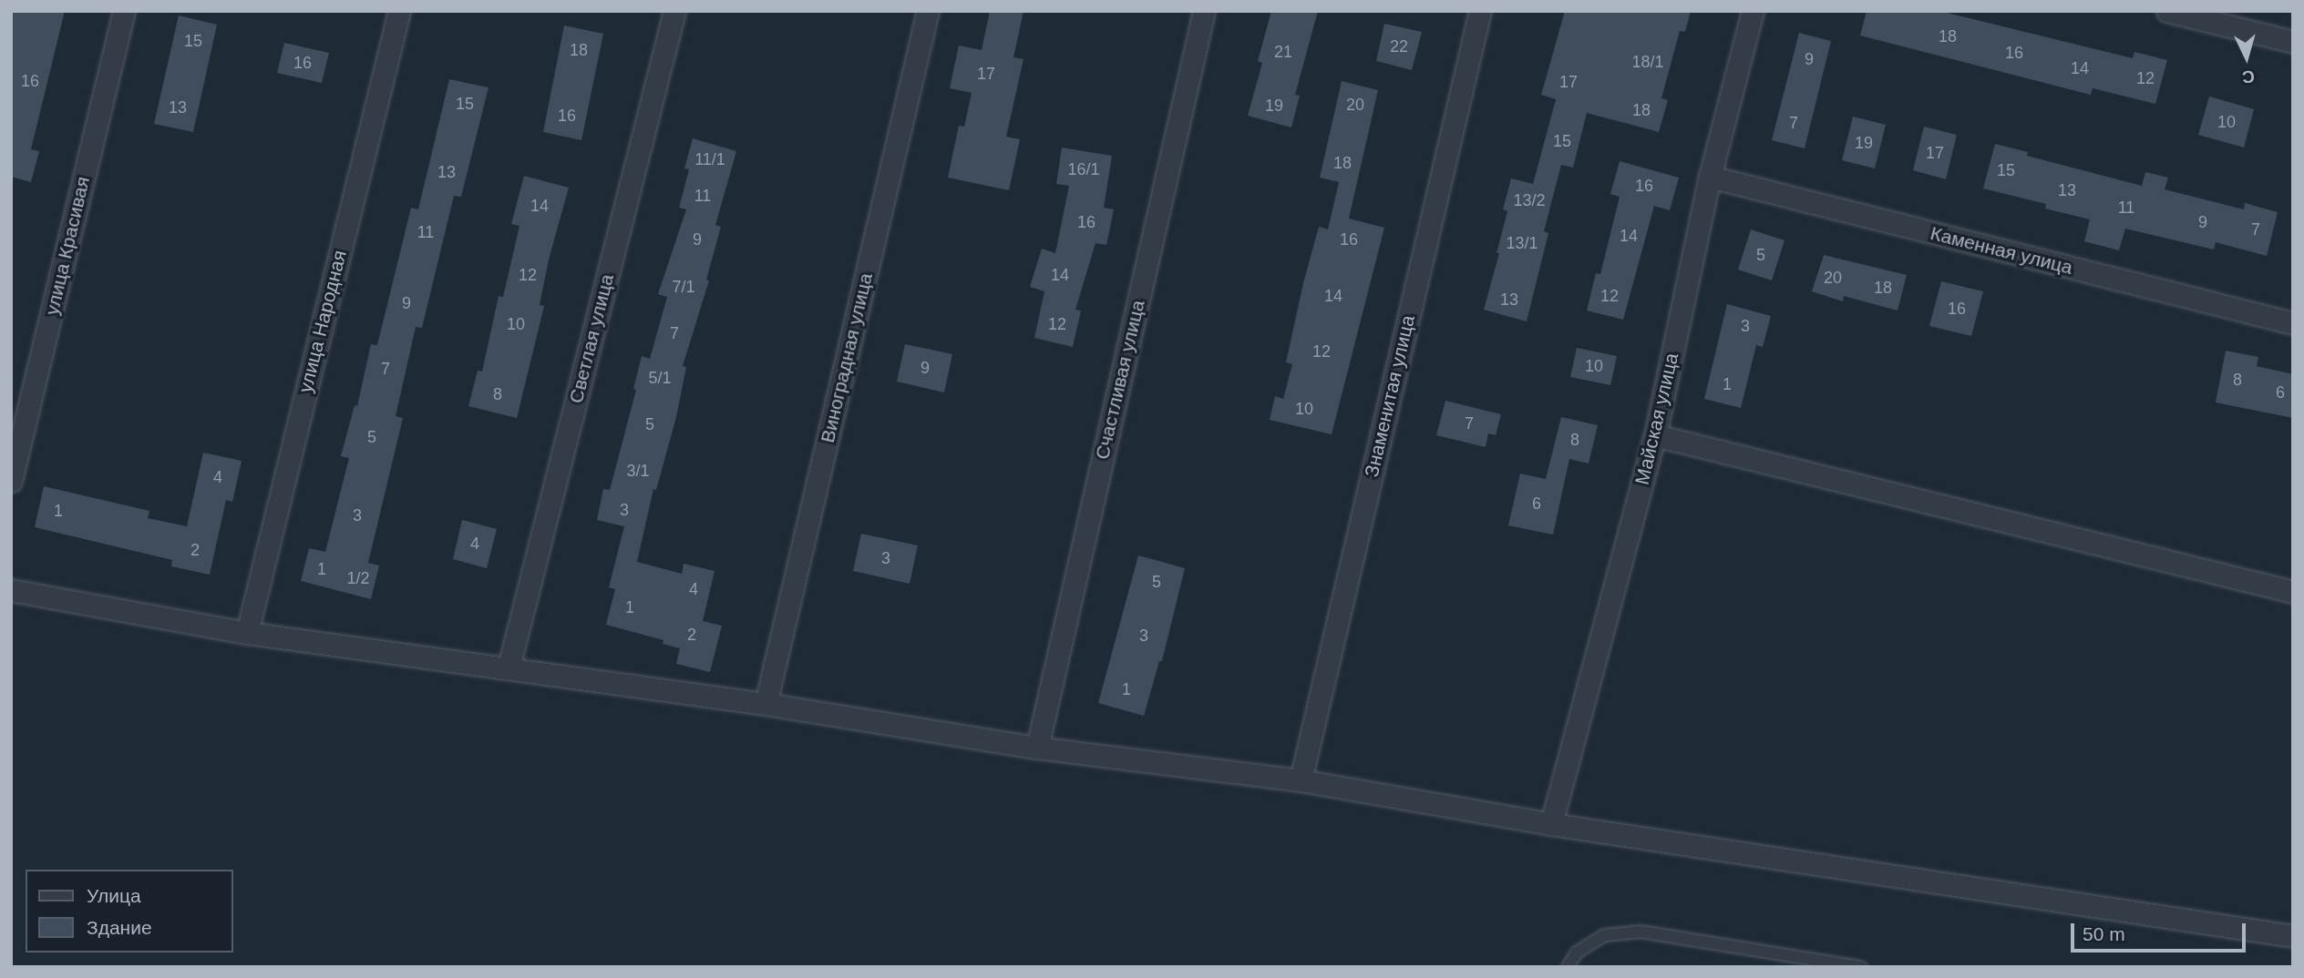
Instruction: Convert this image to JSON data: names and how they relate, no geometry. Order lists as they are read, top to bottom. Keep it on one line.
{"streets":{"street":["улица Красивая","Каменная улица","улица Народная","Светлая улица","Виноградная улица","Счастливая улица","Знаменитая улица","Майская улица"]},"crossings":[["Каменная улица","Майская улица"]],"house_numbers":["18","15","22","18","21","16","9","18/1","16","14","17","12","16","17","15","20","19","13","18","16","10","7","15","19","17","11/1","18","16/1","15","13","16","13","11","13/2","14","11","16","9","7","11","14","9","16","13/1","5","12","14","20","7/1","18","14","12","13","9","16","10","12","3","7","12","10","9","7","5/1","8","1","6","8","10","7","5","5","8","3/1","4","6","3","1","3","4","2","3","1","1/2","5","4","1","2","3","1"],"legend":["Улица","Здание"],"scale_bar":"50 m","north":"bottom"}
